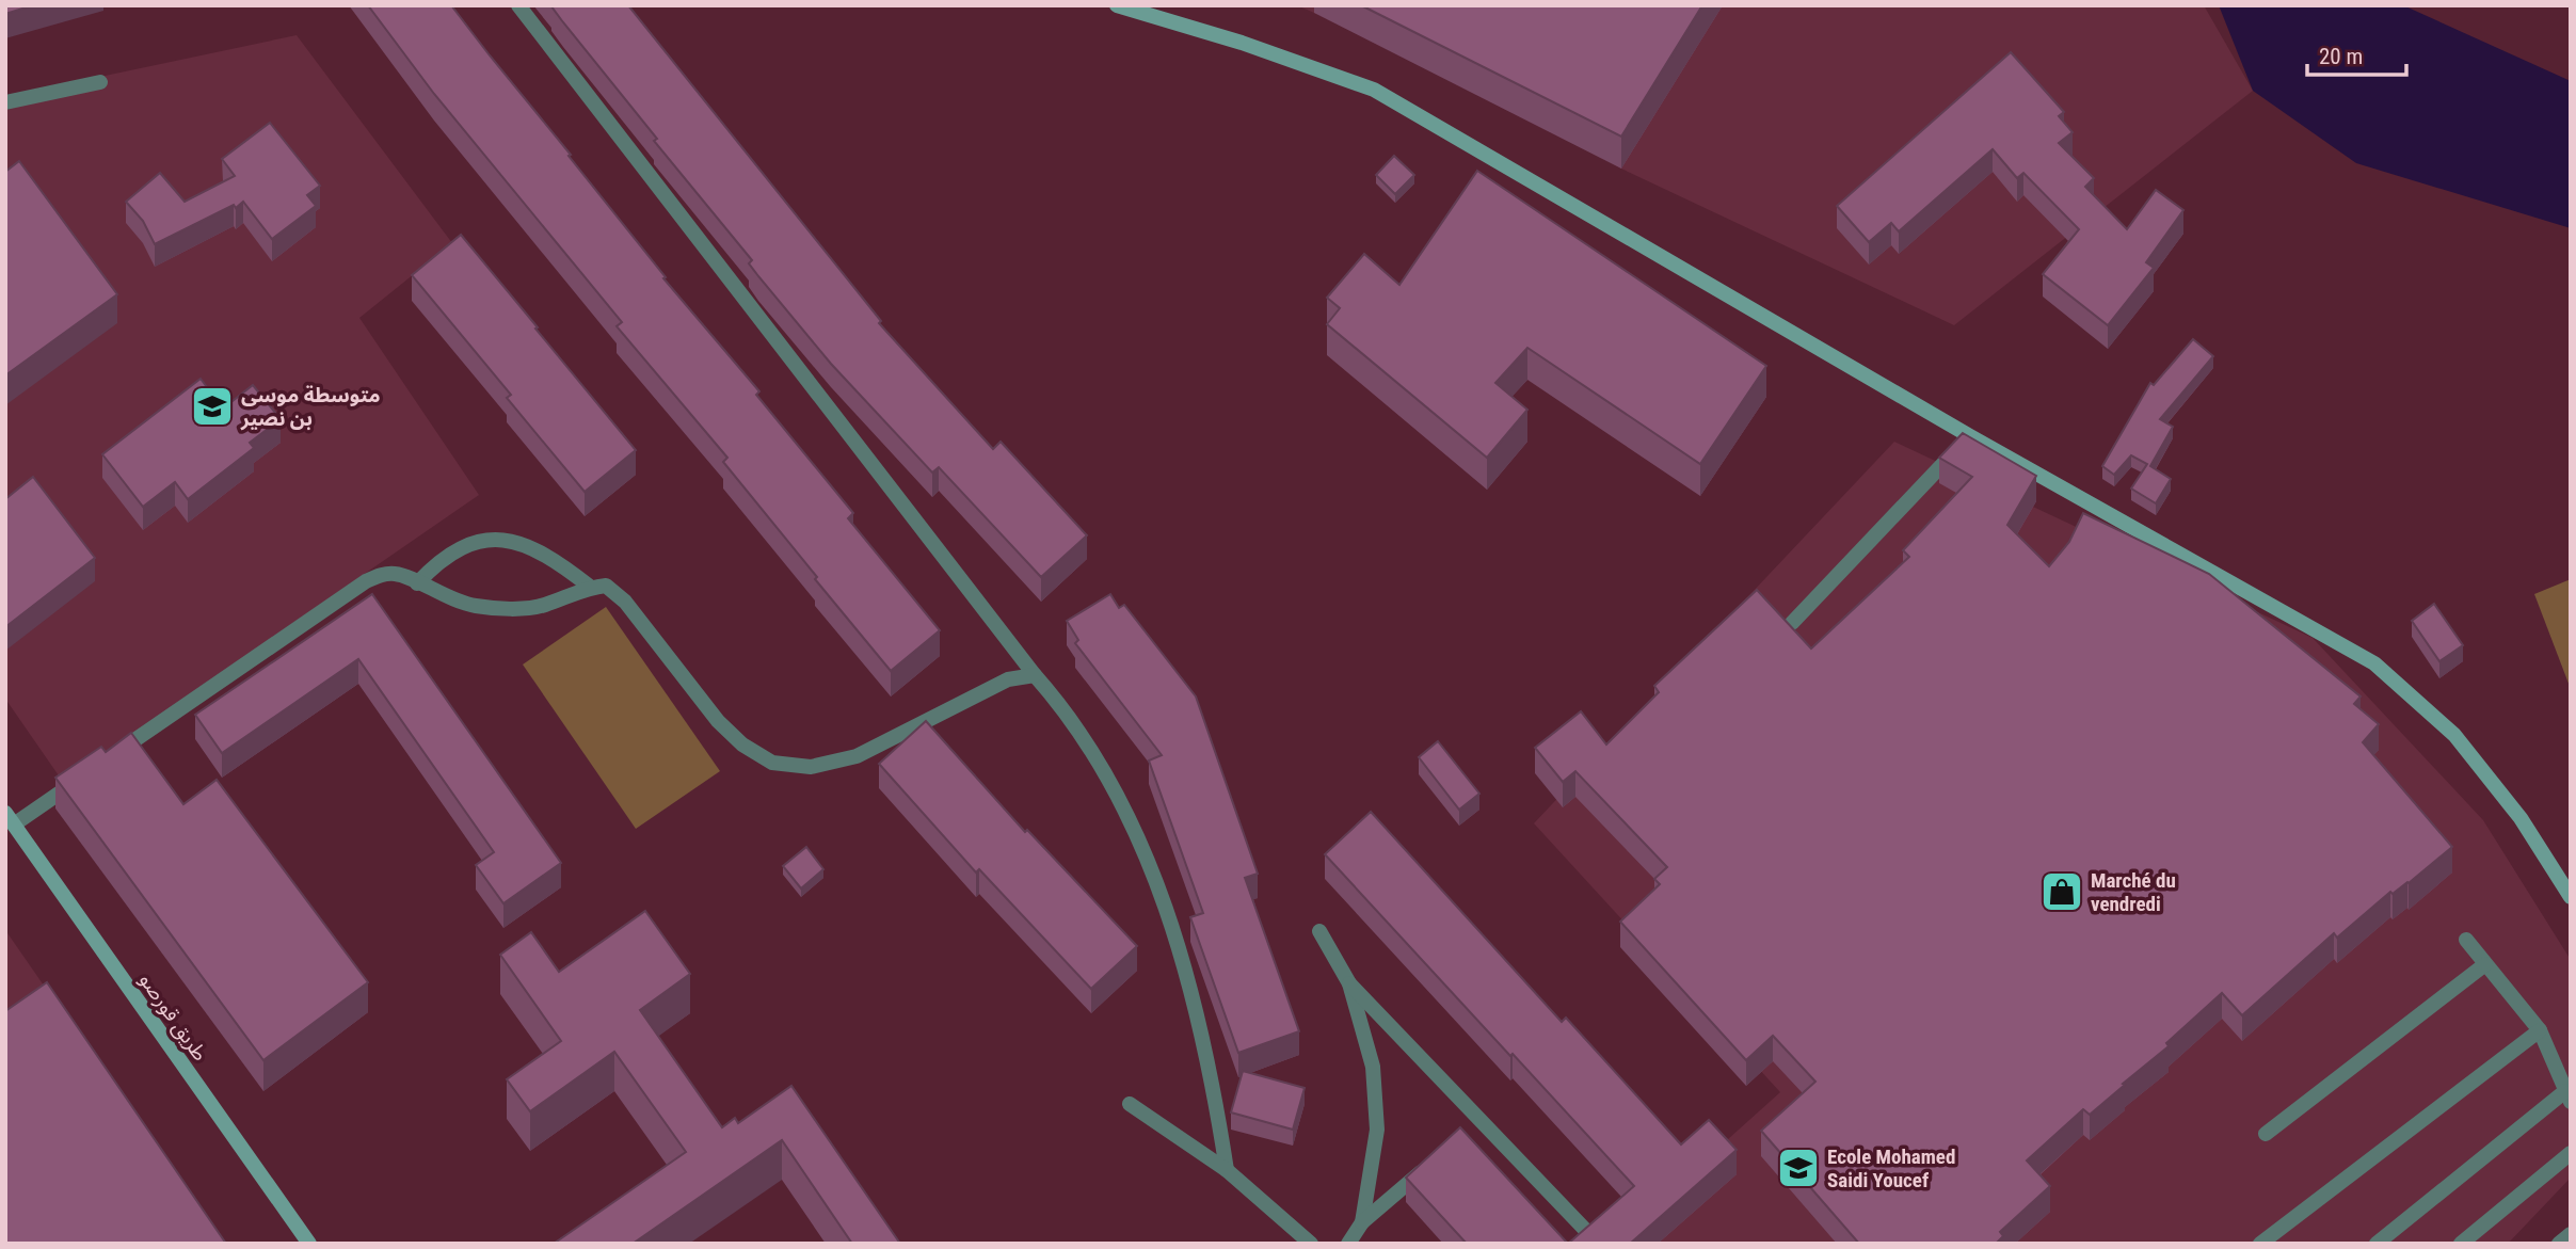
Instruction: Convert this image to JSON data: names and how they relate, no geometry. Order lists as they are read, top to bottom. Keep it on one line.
{"streets":{"main road":["طريق قورصو"]},"places":{"school or university":["متوسطة موسى بن نصير","Ecole Mohamed Saidi Youcef"],"shop":["Marché du vendredi"]},"scale_bar":"20 m"}
